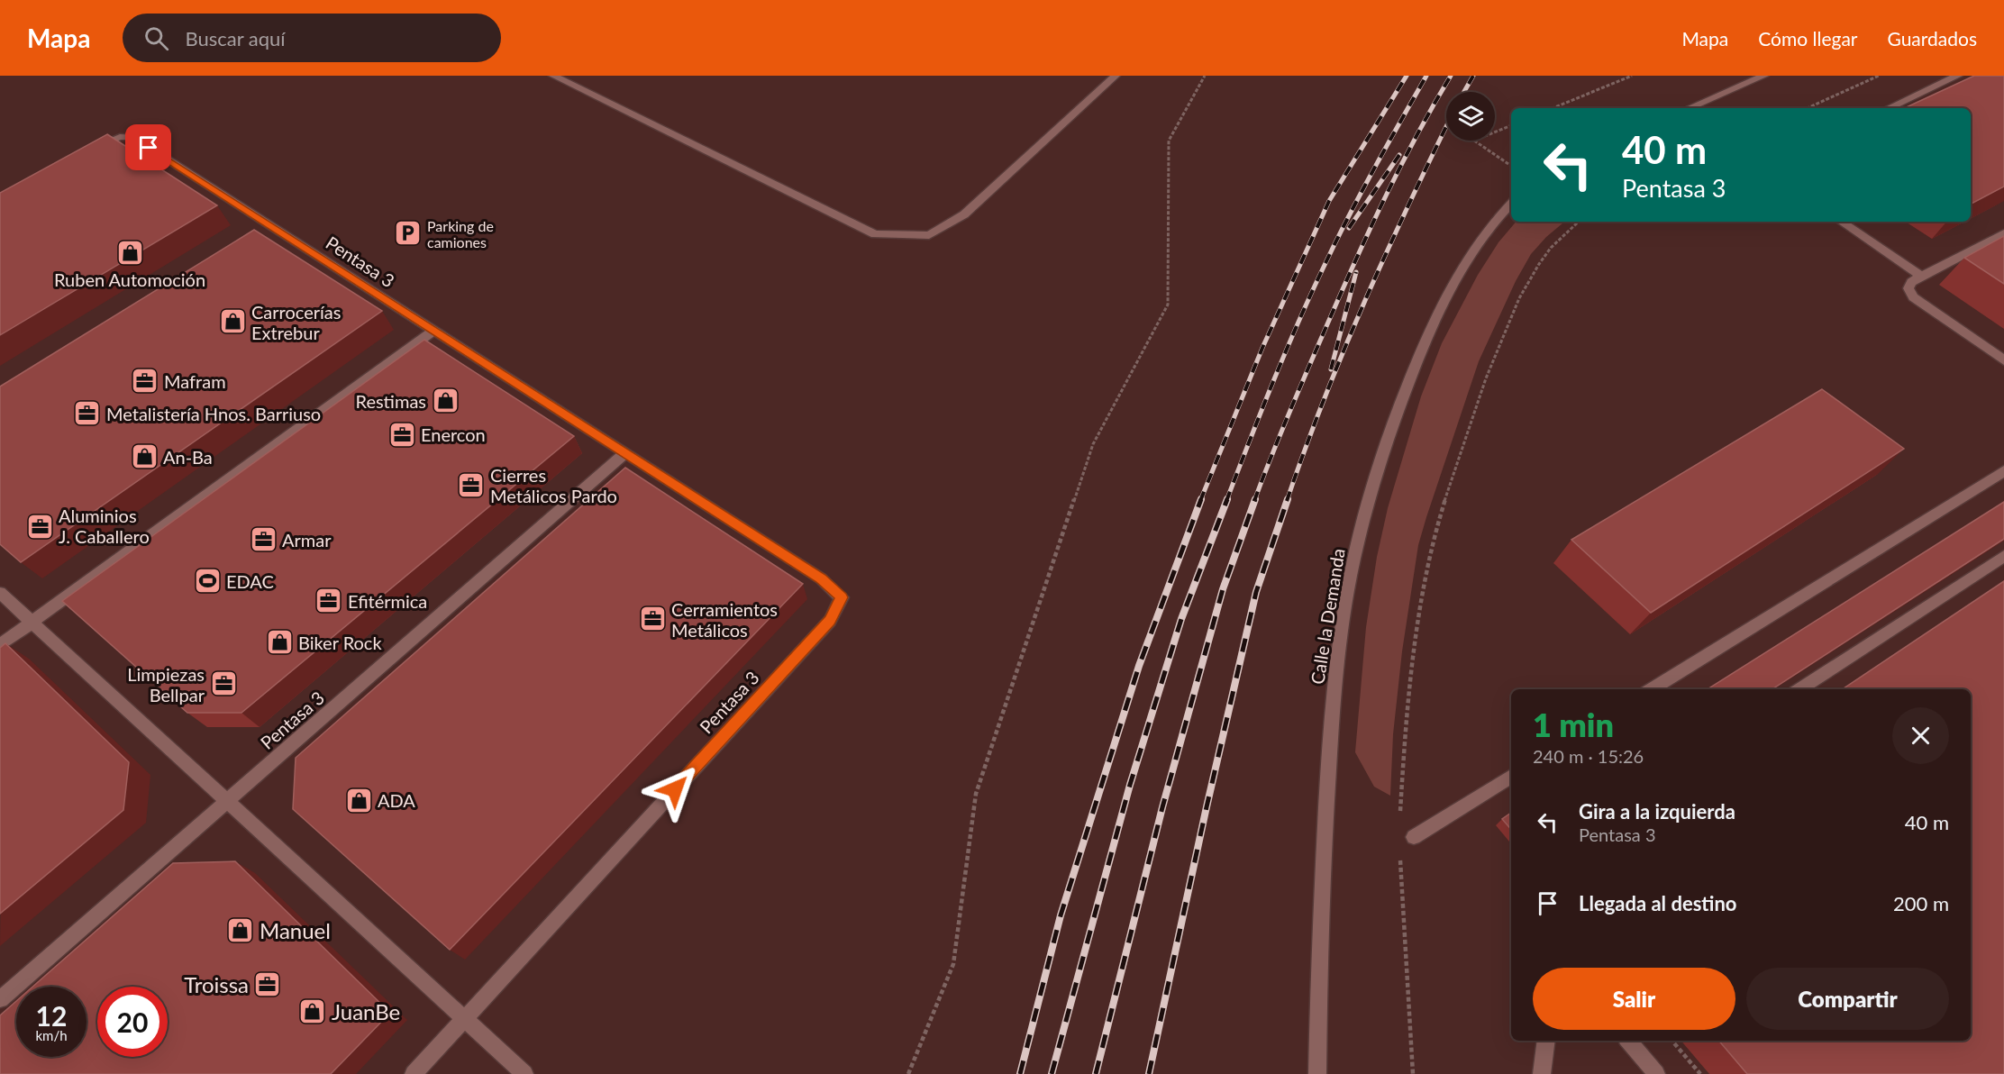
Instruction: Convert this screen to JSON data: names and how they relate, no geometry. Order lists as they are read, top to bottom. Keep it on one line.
{"streets":{"street":["Pentasa 3","Calle la Demanda"]},"places":{"parking":["Parking de camiones"],"shop":["Ruben Automoción","Carrocerías Extrebur","Restimas","An-Ba","Biker Rock","ADA","Manuel","JuanBe"],"office":["Mafram","Metalistería Hnos. Barriuso","Enercon","Cierres Metálicos Pardo","Aluminios J. Caballero","Armar","Efitérmica","Cerramientos Metálicos","Limpiezas Bellpar","Troissa"],"sports":["EDAC"]},"page":{"header":"Mapa","search":"Buscar aquí","nav":["Mapa","Cómo llegar","Guardados"],"turn":["40 m","Pentasa 3"],"heading":["1 min","240 m · 15:26"],"list":[{"name":"Gira a la izquierda","note":"Pentasa 3","value":"40 m"},{"name":"Llegada al destino","value":"200 m"}],"buttons":["Salir","Compartir"],"speed":"12 km/h","limit":"20"}}
